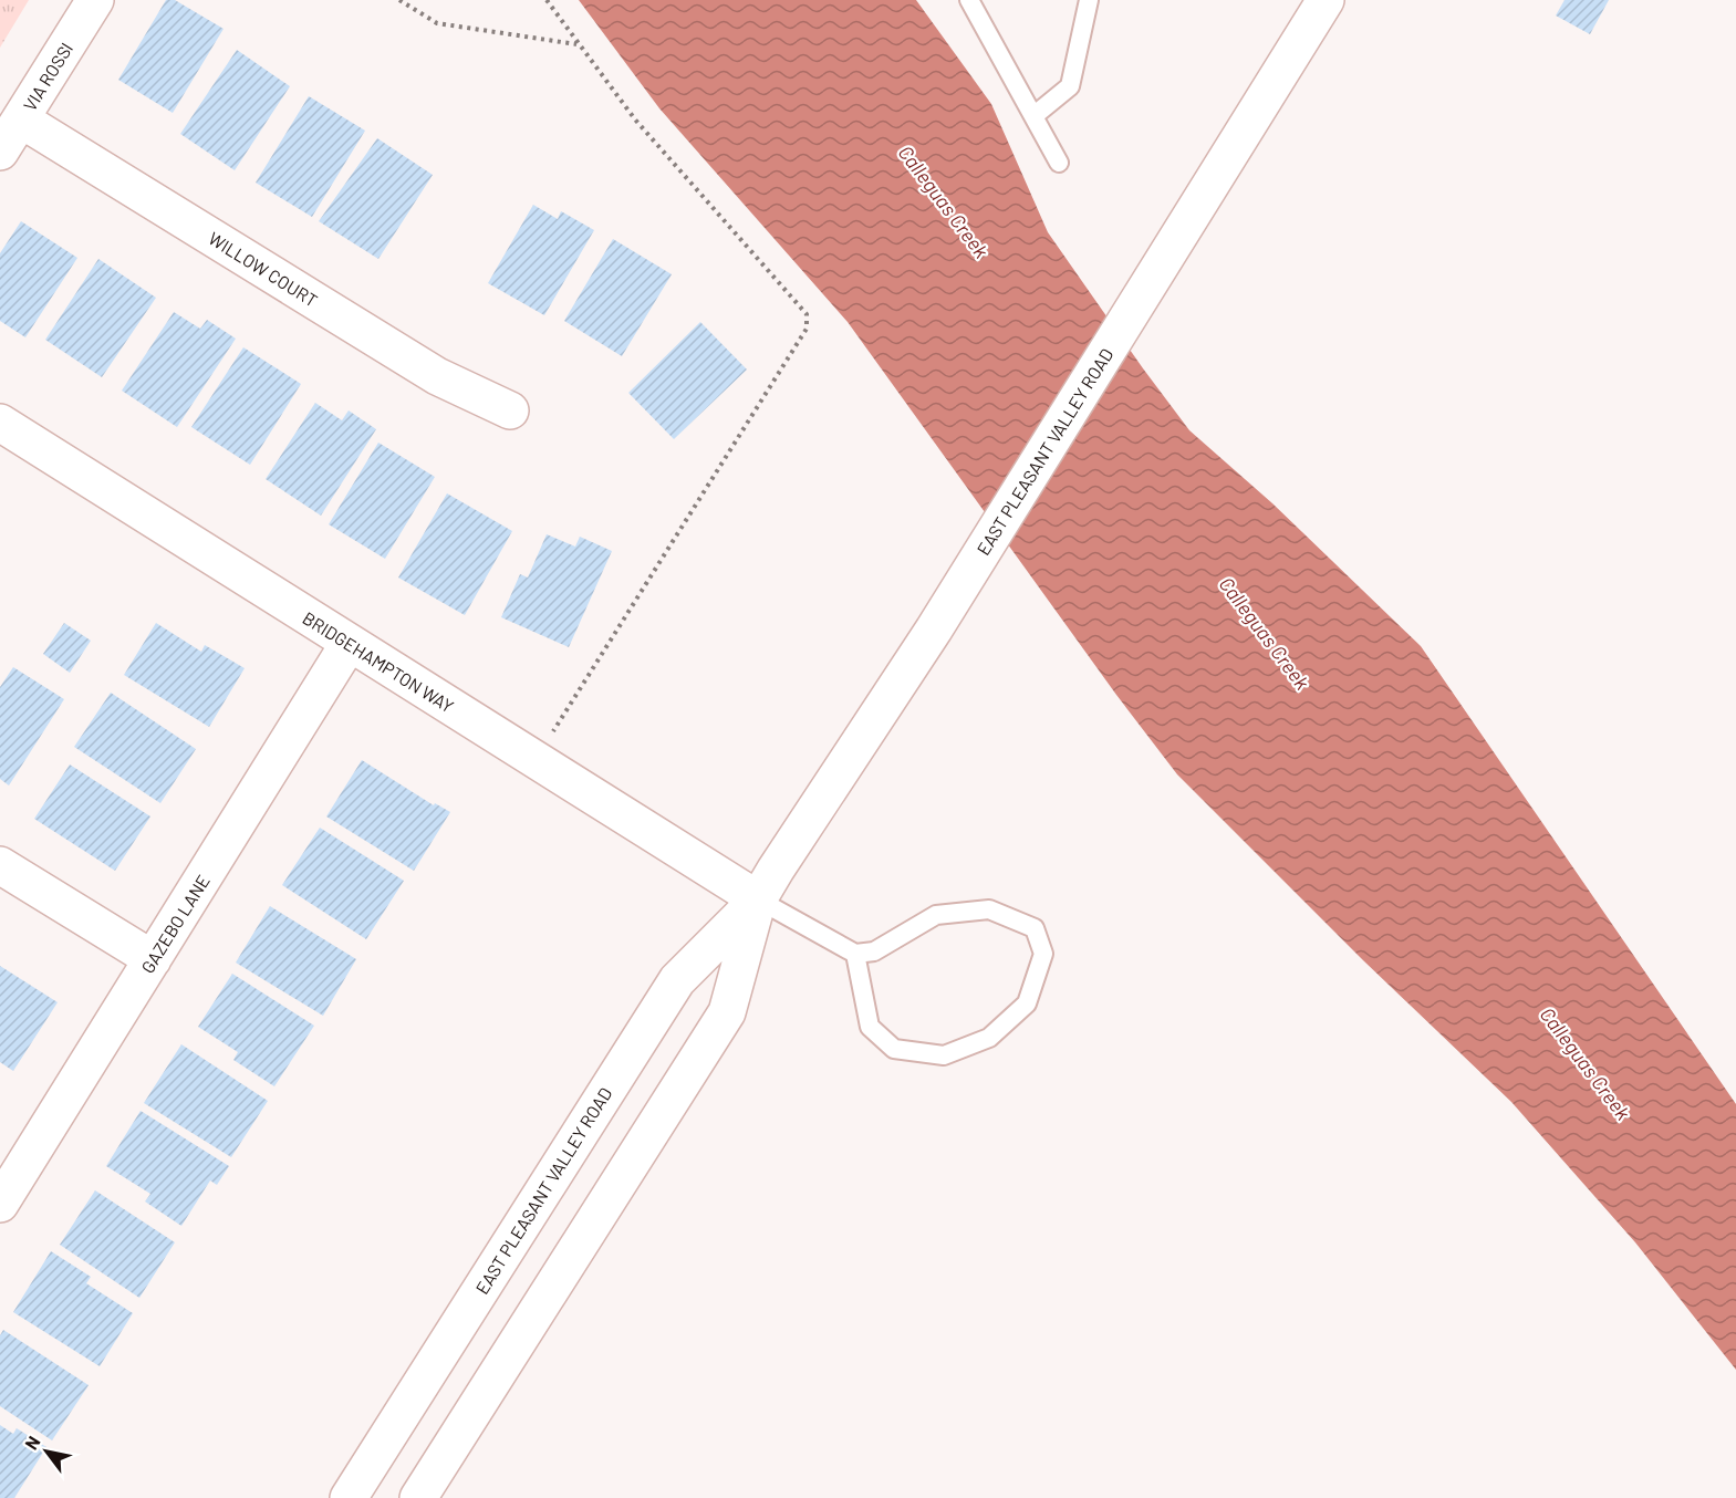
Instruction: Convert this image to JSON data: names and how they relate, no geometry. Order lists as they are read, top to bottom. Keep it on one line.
{"streets":{"street":["VIA ROSSI","WILLOW COURT","EAST PLEASANT VALLEY ROAD","BRIDGEHAMPTON WAY","GAZEBO LANE"]},"crossings":[["VIA ROSSI","WILLOW COURT"],["EAST PLEASANT VALLEY ROAD","BRIDGEHAMPTON WAY"],["BRIDGEHAMPTON WAY","GAZEBO LANE"]],"water":["Calleguas Creek"],"north":"top left"}
